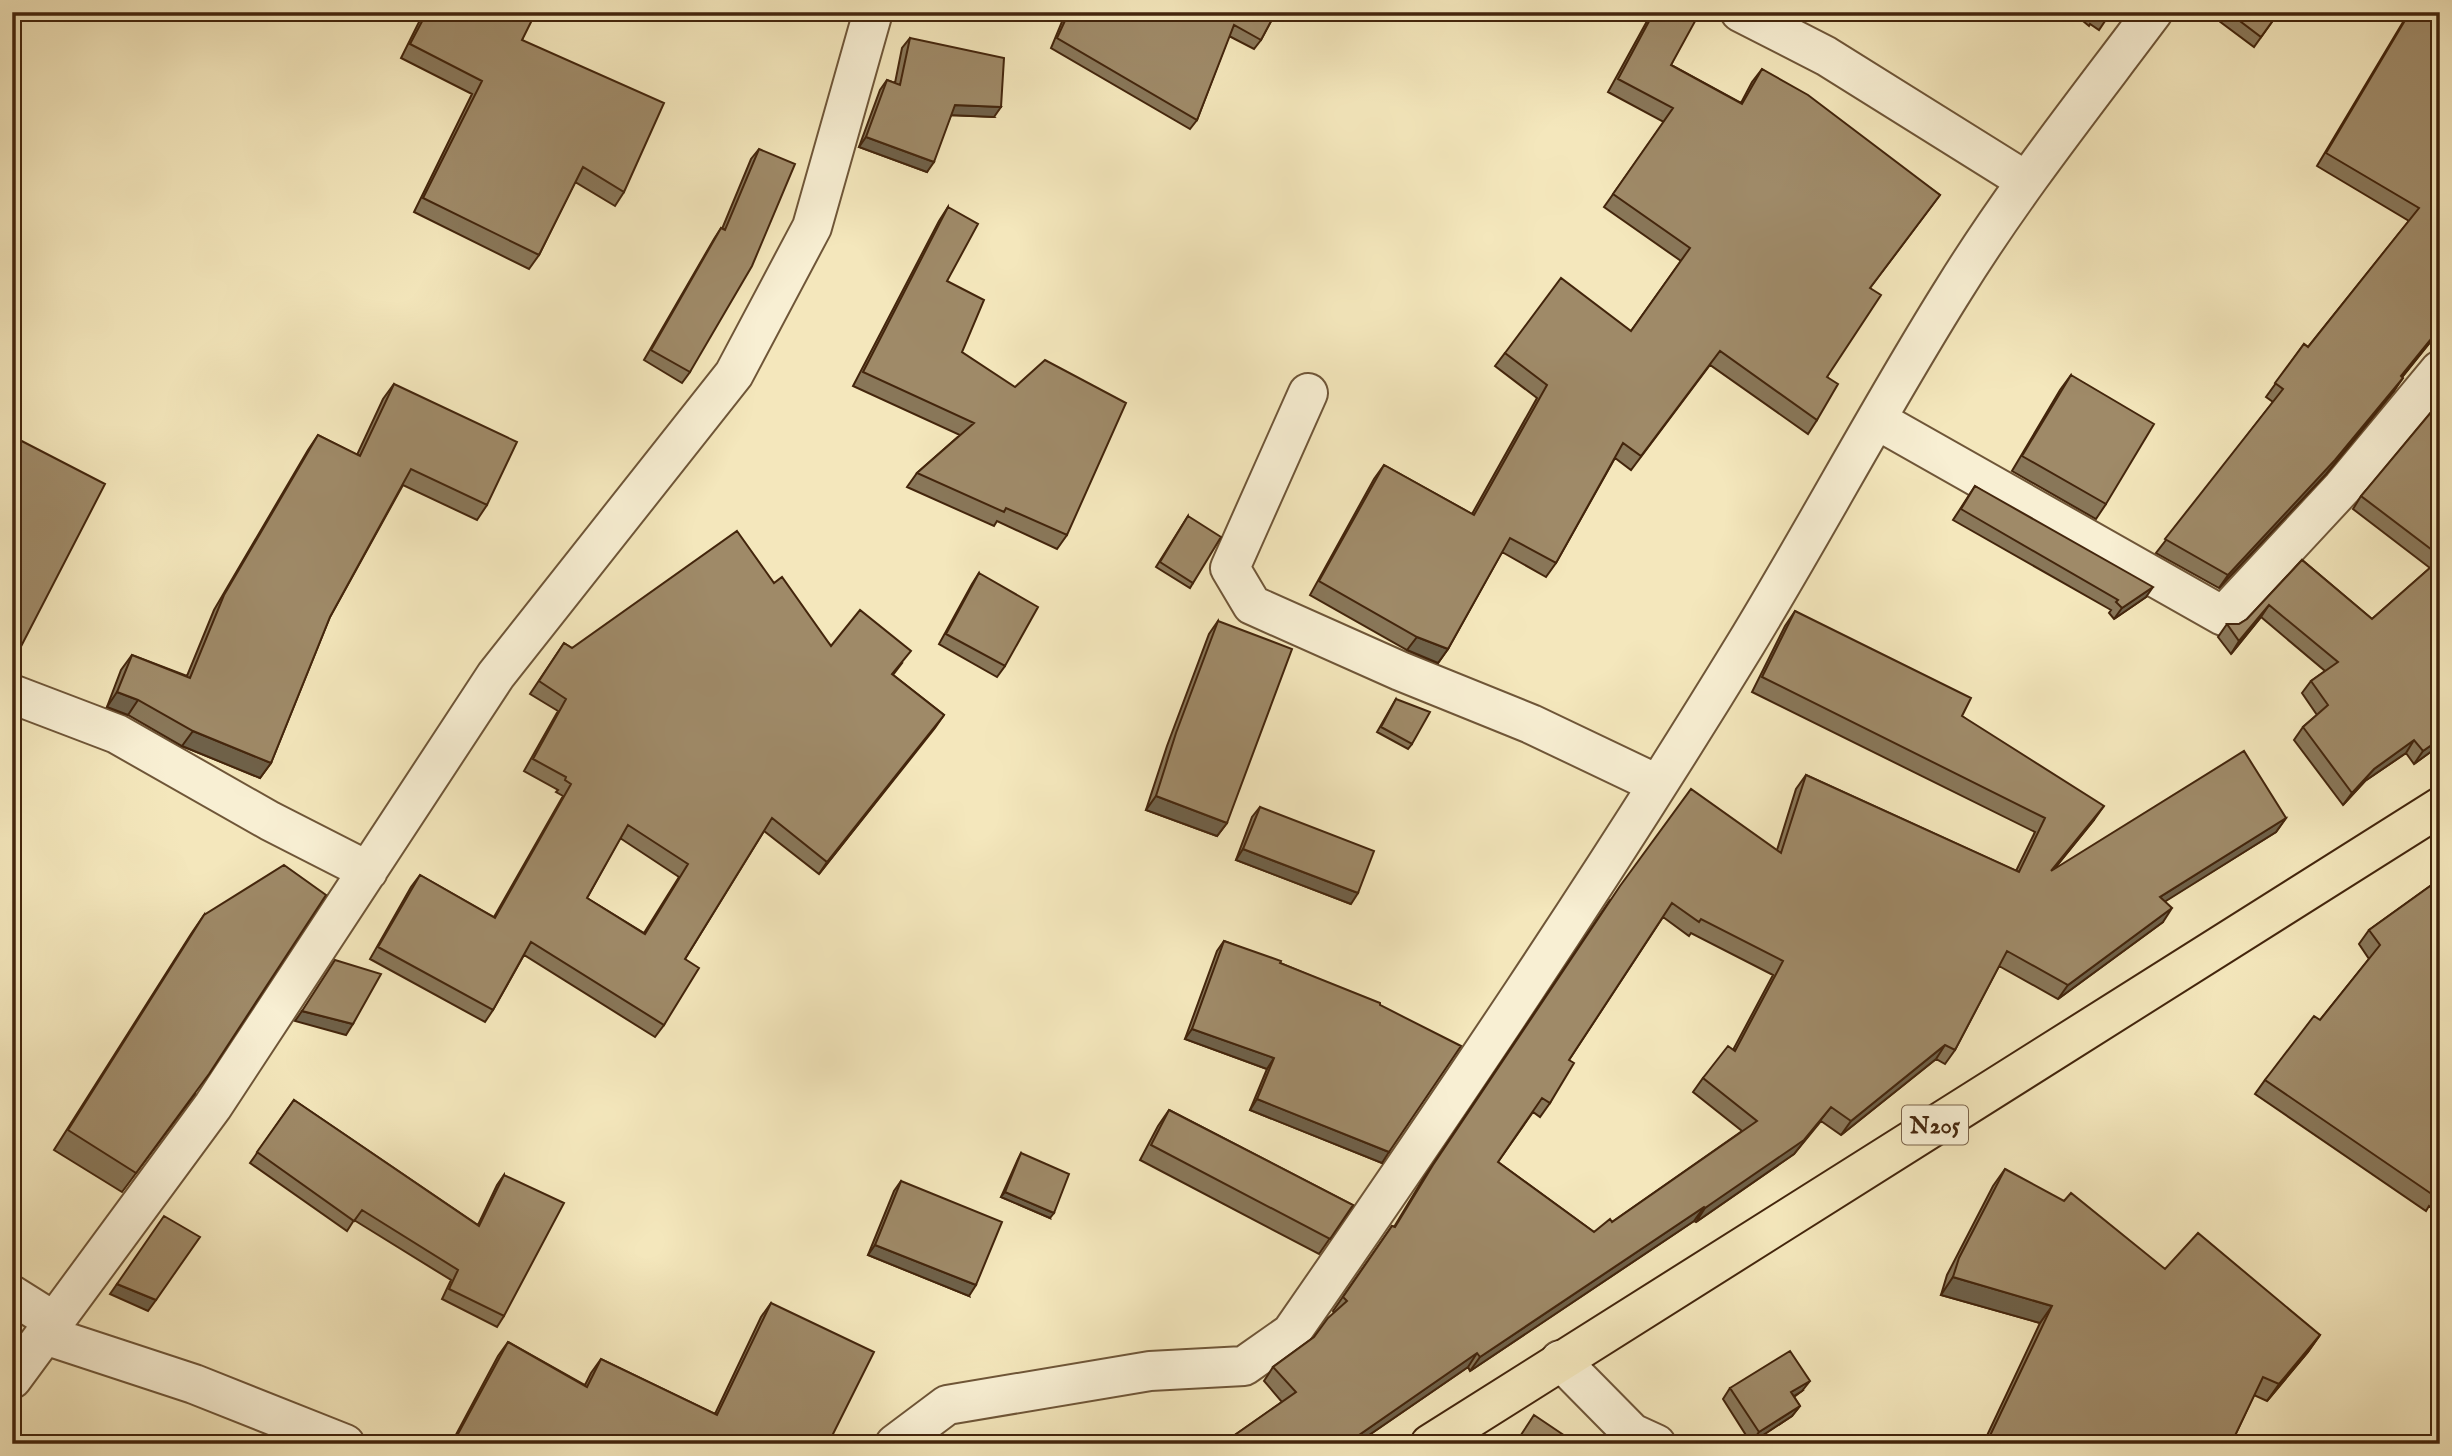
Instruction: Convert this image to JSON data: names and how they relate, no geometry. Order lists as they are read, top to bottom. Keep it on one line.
{"streets":{"highway":["N205"]}}
